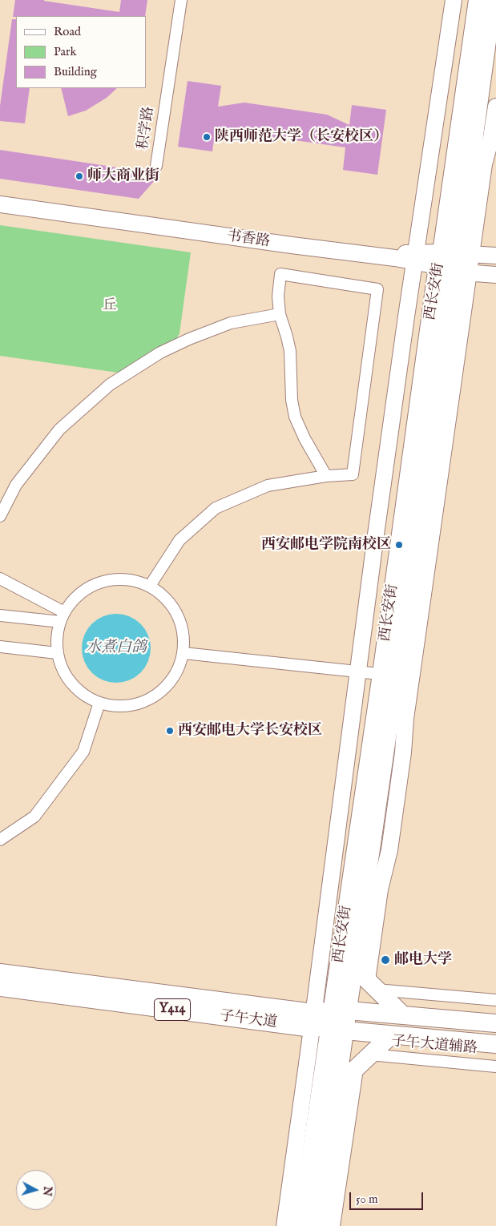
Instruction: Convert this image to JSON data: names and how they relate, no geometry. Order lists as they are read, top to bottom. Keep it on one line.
{"streets":{"main road":["书香路","西长安街","Y414","子午大道"],"street":["积学路","子午大道辅路"]},"crossings":[["书香路","西长安街"],["西长安街","子午大道"]],"water":["水煮白鸽"],"parks":["丘"],"places":["陕西师范大学（长安校区）","师大商业街","西安邮电学院南校区","西安邮电大学长安校区","邮电大学"],"legend":["Road","Park","Building"],"scale_bar":"50 m","north":"right"}
